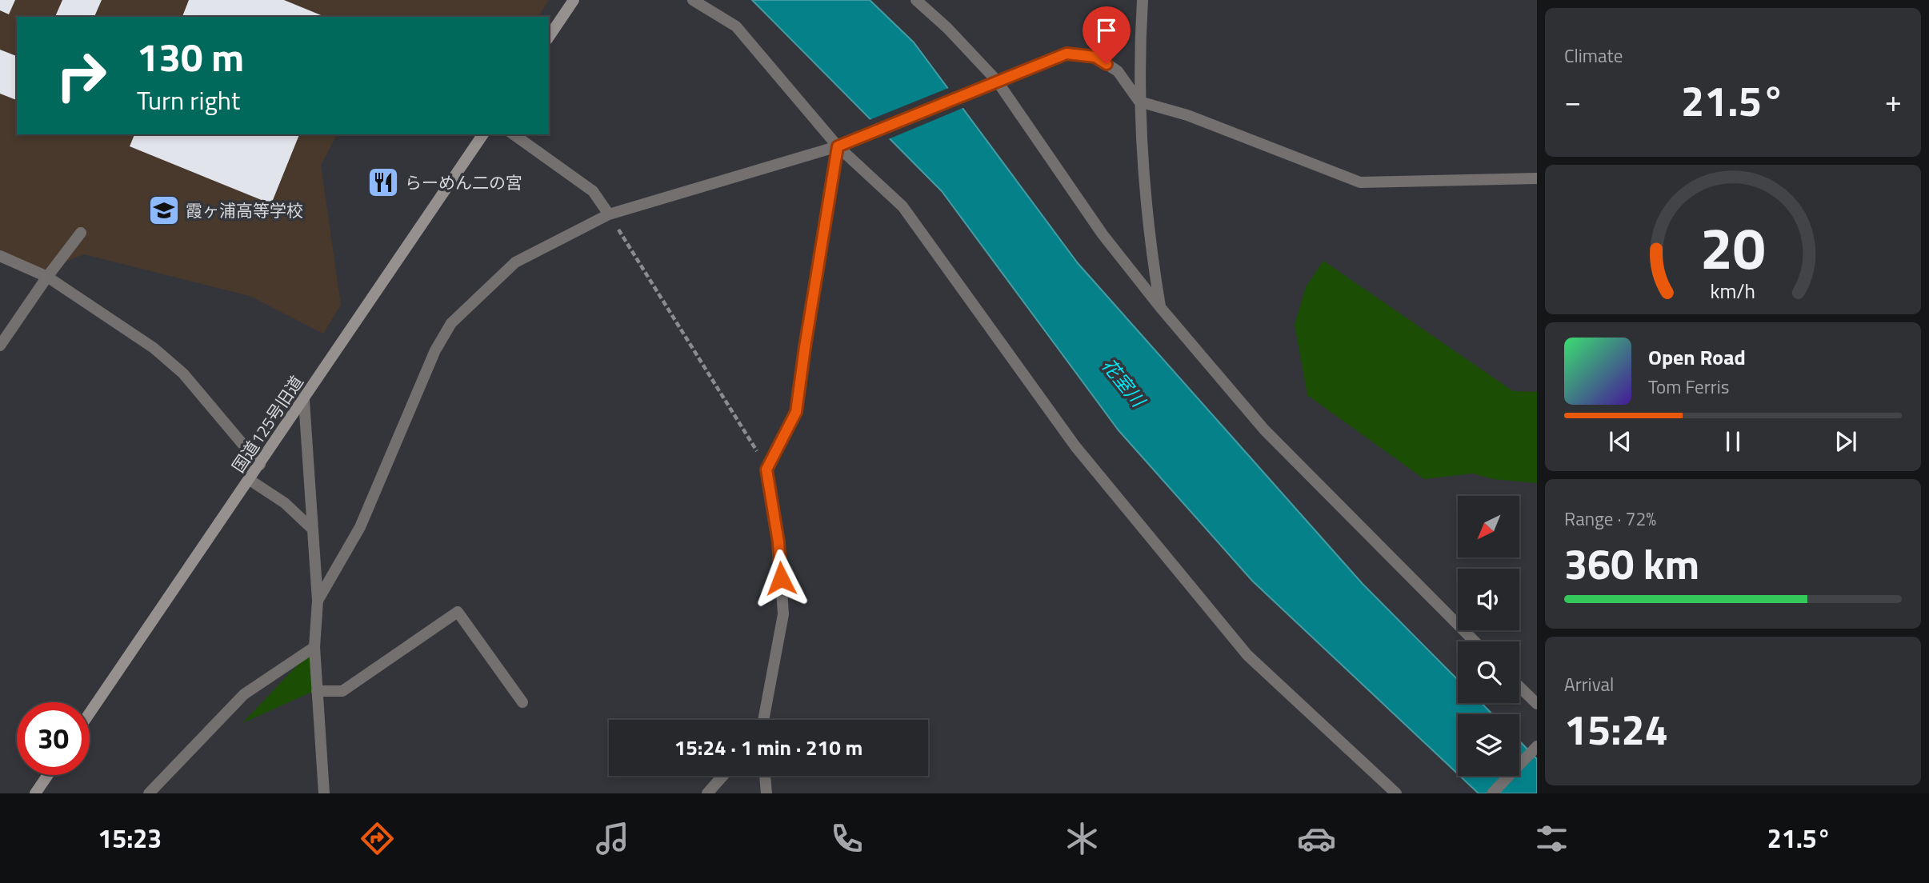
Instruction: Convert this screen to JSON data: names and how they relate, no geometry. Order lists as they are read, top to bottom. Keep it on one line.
{"streets":{"street":["国道125号旧道"]},"water":["花室川"],"places":{"restaurant":["らーめん二の宮"],"school or university":["霞ヶ浦高等学校"]},"north":"bottom left","page":{"tile":["Climate",["Range · 72%","360 km"],["Arrival","15:24"]],"turn":["130 m","Turn right"],"heat":["−","21.5°","+"],"song":["Open Road","Tom Ferris"],"limit":"30","trip":"15:24 · 1 min · 210 m","tabs":["15:23","21.5°"],"gauge":["20","km/h"]}}
